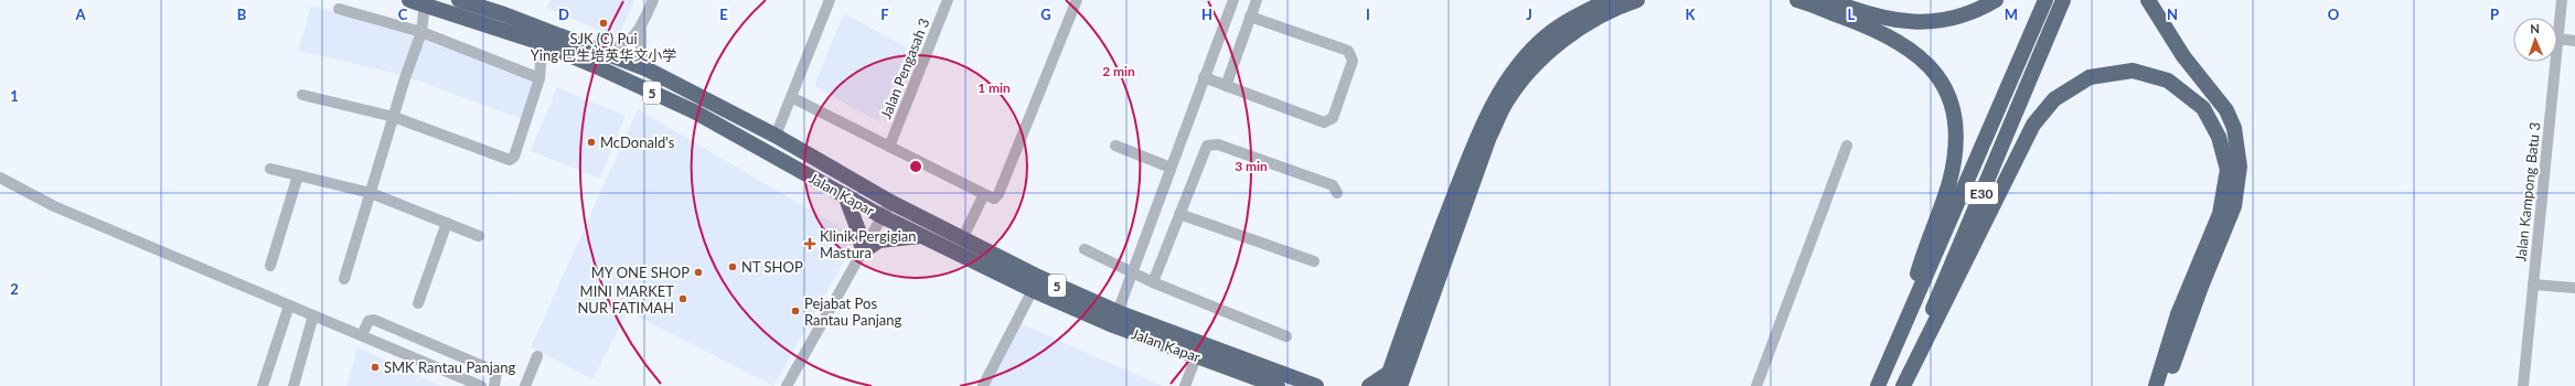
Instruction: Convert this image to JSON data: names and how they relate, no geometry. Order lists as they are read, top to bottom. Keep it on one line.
{"streets":{"highway":["5","E30","Jalan Kapar"],"street":["Jalan Pengasah 3","Jalan Kampong Batu 3"]},"places":{"other":["SJK (C) Pui Ying 巴生培英华文小学","McDonald's","NT SHOP","MY ONE SHOP","MINI MARKET NUR FATIMAH","Pejabat Pos Rantau Panjang","SMK Rantau Panjang"],"health":["Klinik Pergigian Mastura"]},"north":"top","grid":{"columns":["A","B","C","D","E","F","G","H","I","J","K","L","M","N","O","P"],"rows":["1","2"]},"rings":["2 min","1 min","3 min"]}
